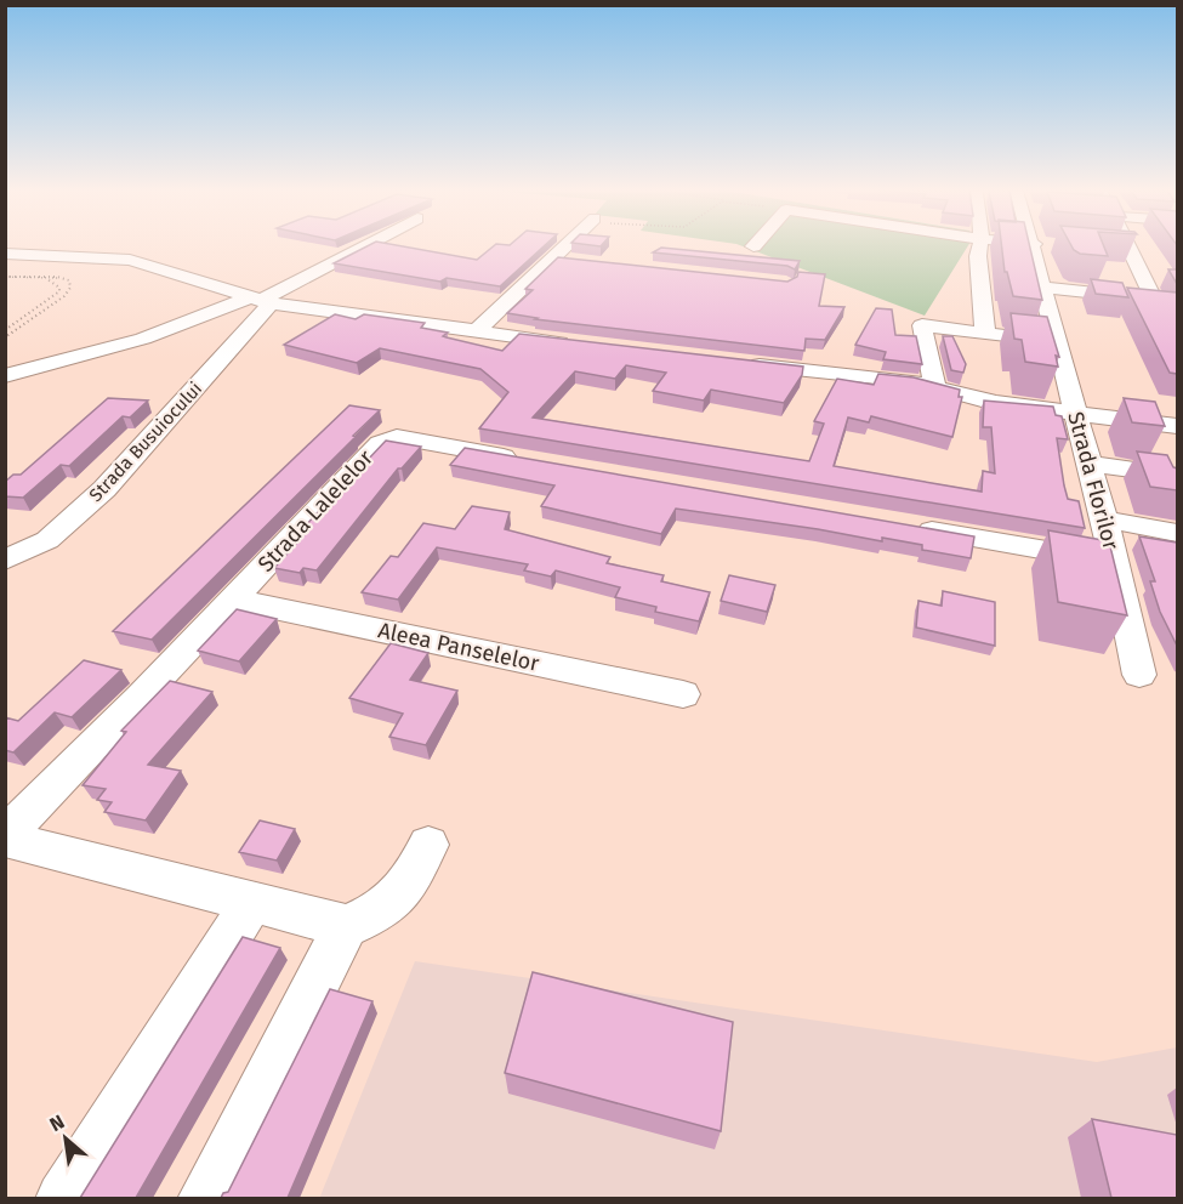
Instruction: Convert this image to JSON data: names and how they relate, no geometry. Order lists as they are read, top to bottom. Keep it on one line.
{"streets":{"street":["Strada Busuiocului","Strada Florilor","Strada Lalelelor","Aleea Panselelor"]},"crossings":[["Strada Lalelelor","Aleea Panselelor"]],"north":"top left"}
